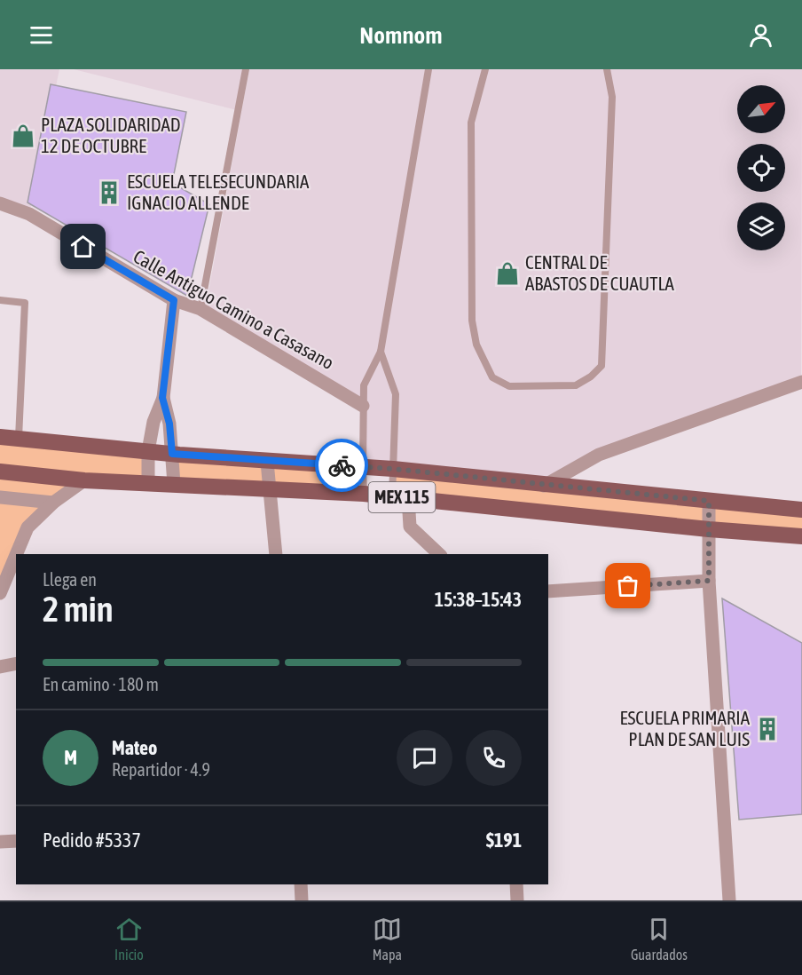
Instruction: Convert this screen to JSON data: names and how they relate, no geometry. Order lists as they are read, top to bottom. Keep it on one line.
{"streets":{"main road":["MEX 115"],"street":["Calle Antiguo Camino a Casasano"]},"places":{"shop":["PLAZA SOLIDARIDAD 12 DE OCTUBRE","CENTRAL DE ABASTOS DE CUAUTLA"],"building":["ESCUELA TELESECUNDARIA IGNACIO ALLENDE","ESCUELA PRIMARIA PLAN DE SAN LUIS"]},"north":"top right","page":{"header":"Nomnom","heading":["2 min","Llega en","15:38–15:43"],"panel":["Mateo","Repartidor · 4.9","Pedido #5337","$191"],"bar":"En camino · 180 m","round":"M","tabs":["Inicio","Mapa","Guardados"]}}
